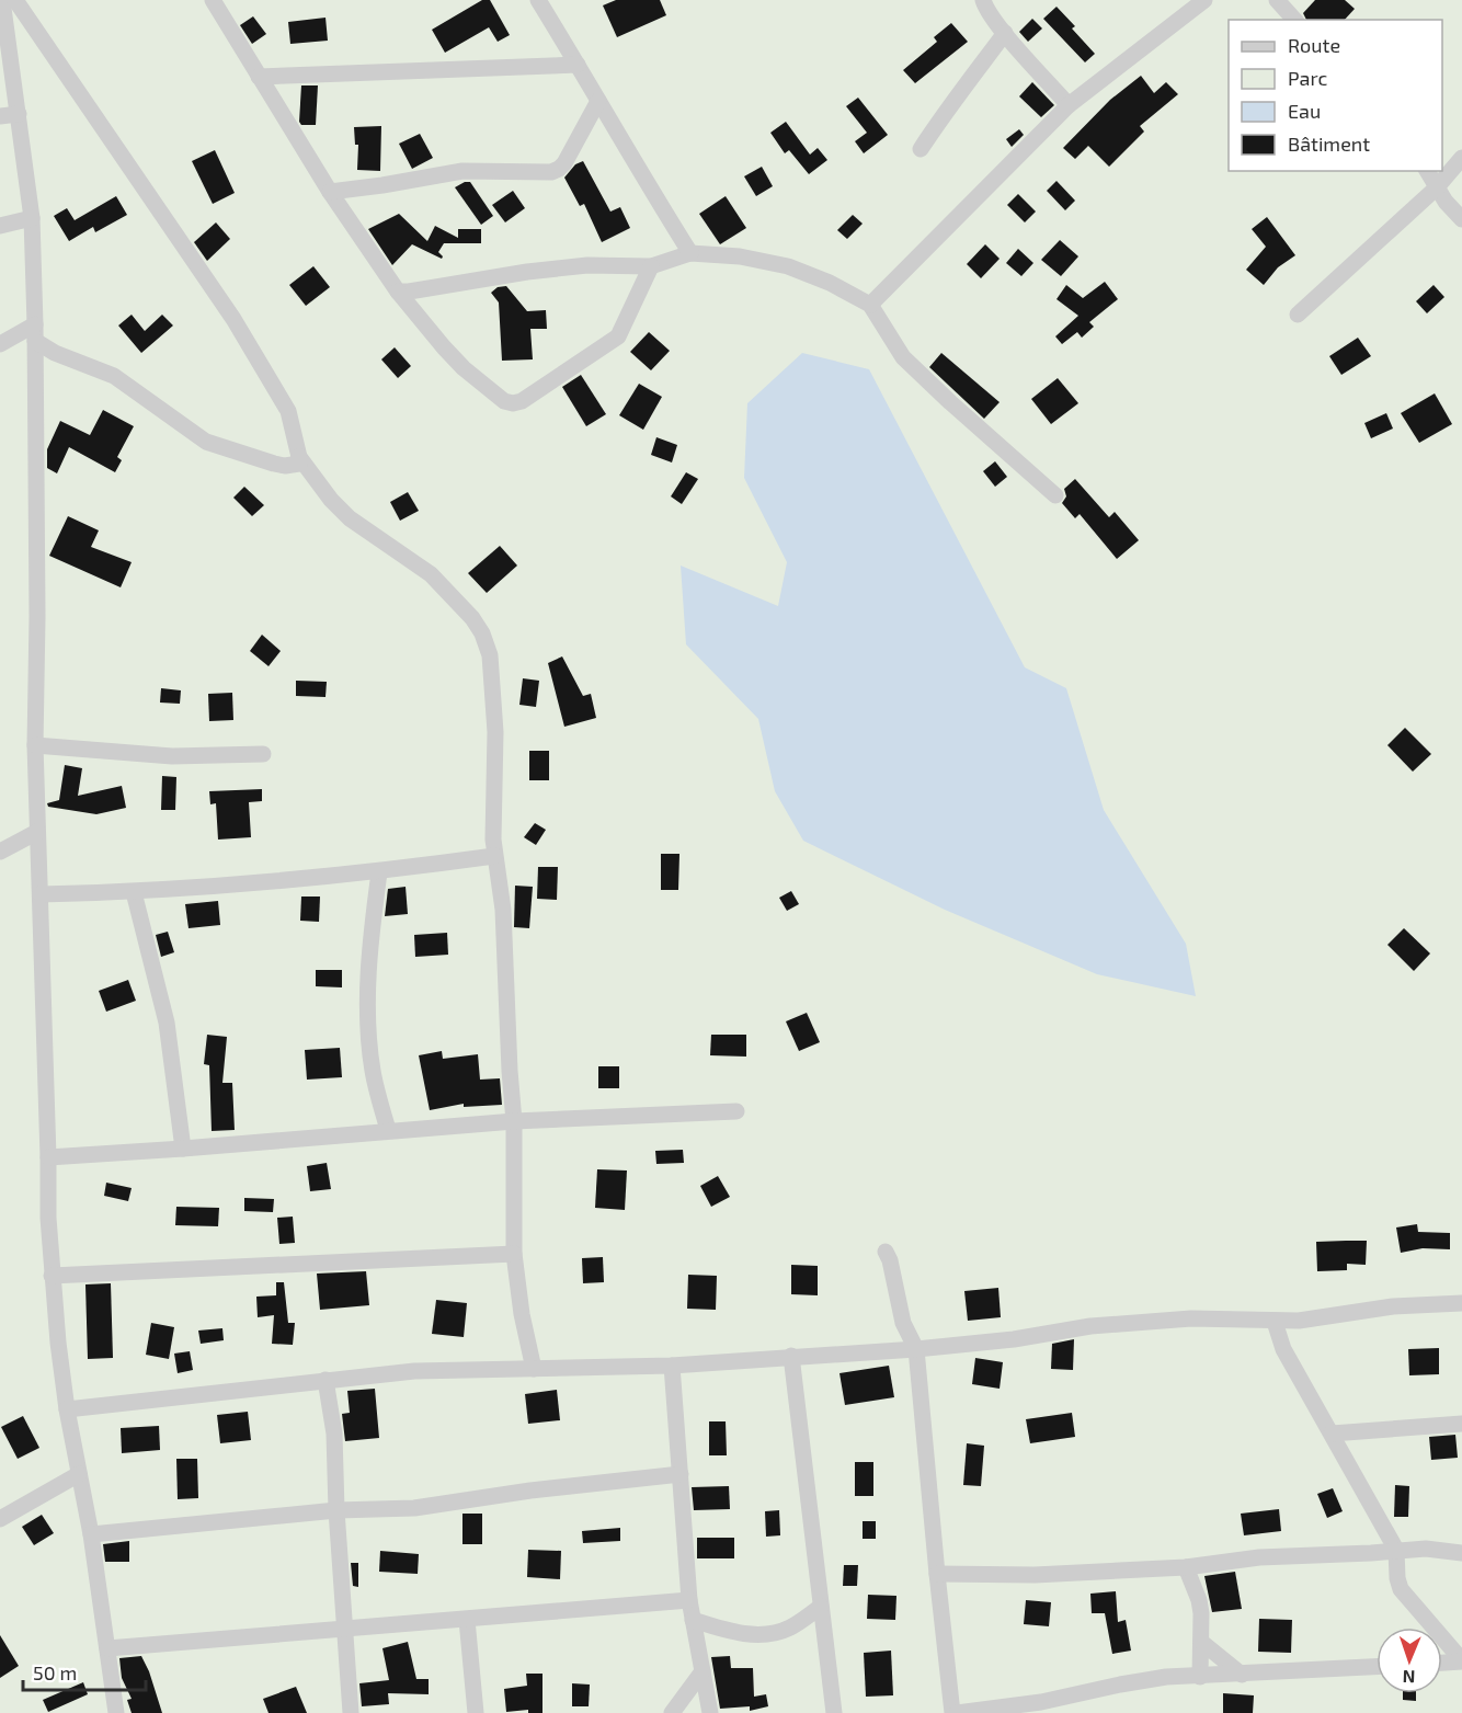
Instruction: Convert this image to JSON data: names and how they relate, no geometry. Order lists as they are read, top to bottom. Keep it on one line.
{"legend":["Route","Parc","Eau","Bâtiment"],"scale_bar":"50 m","north":"bottom"}
